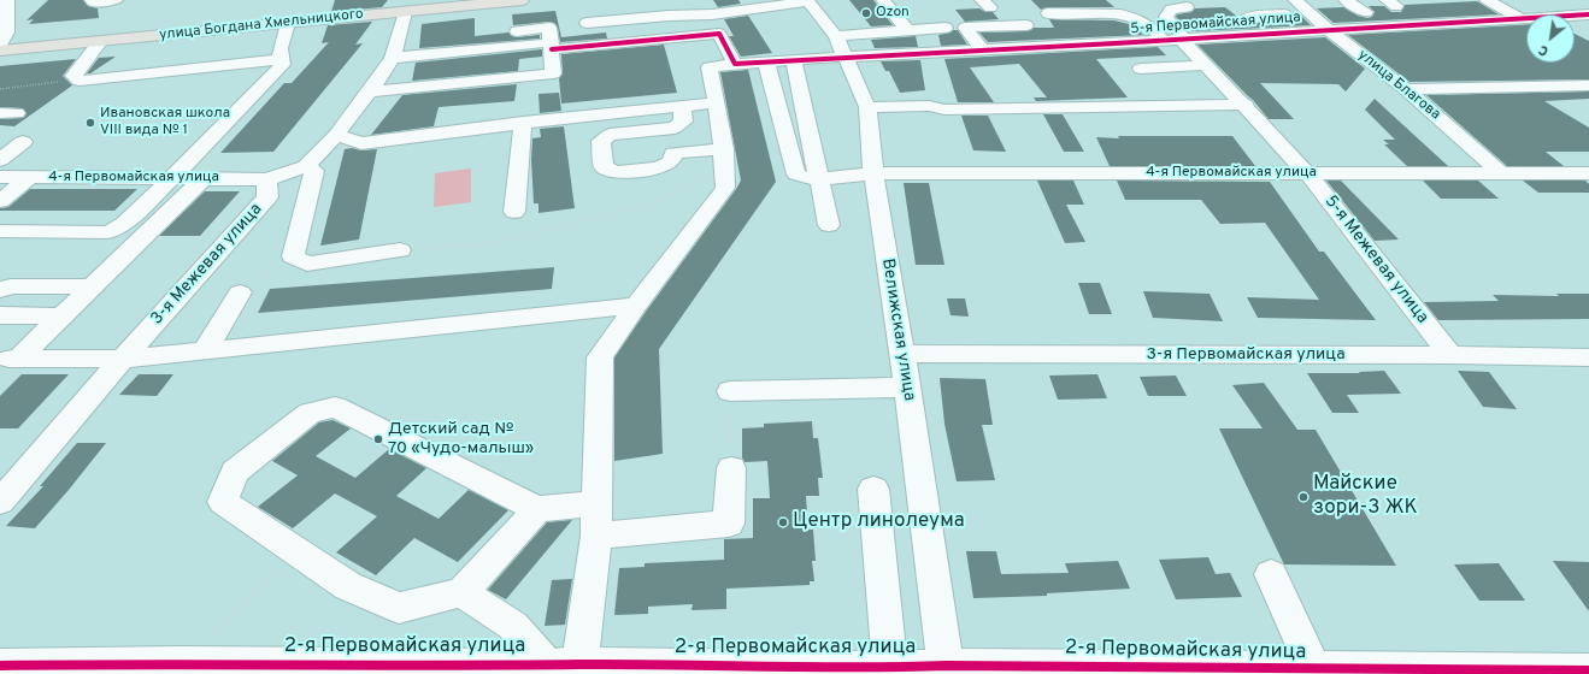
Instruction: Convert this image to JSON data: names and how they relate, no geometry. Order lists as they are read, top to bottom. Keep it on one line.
{"streets":{"main road":["улица Богдана Хмельницкого"],"street":["5-я Первомайская улица","улица Благова","4-я Первомайская улица","5-я Межевая улица","3-я Межевая улица","Велижская улица","3-я Первомайская улица","2-я Первомайская улица"]},"crossings":[["5-я Первомайская улица","улица Благова"],["5-я Первомайская улица","5-я Межевая улица"],["5-я Первомайская улица","Велижская улица"],["улица Благова","4-я Первомайская улица"],["4-я Первомайская улица","5-я Межевая улица"],["4-я Первомайская улица","3-я Межевая улица"],["4-я Первомайская улица","Велижская улица"],["5-я Межевая улица","3-я Первомайская улица"],["Велижская улица","3-я Первомайская улица"],["Велижская улица","2-я Первомайская улица"]],"places":["Ozon","Ивановская школа VIII вида № 1","Детский сад № 70 «Чудо-малыш»","Майские зори-3 ЖК","Центр линолеума"],"north":"bottom left"}
